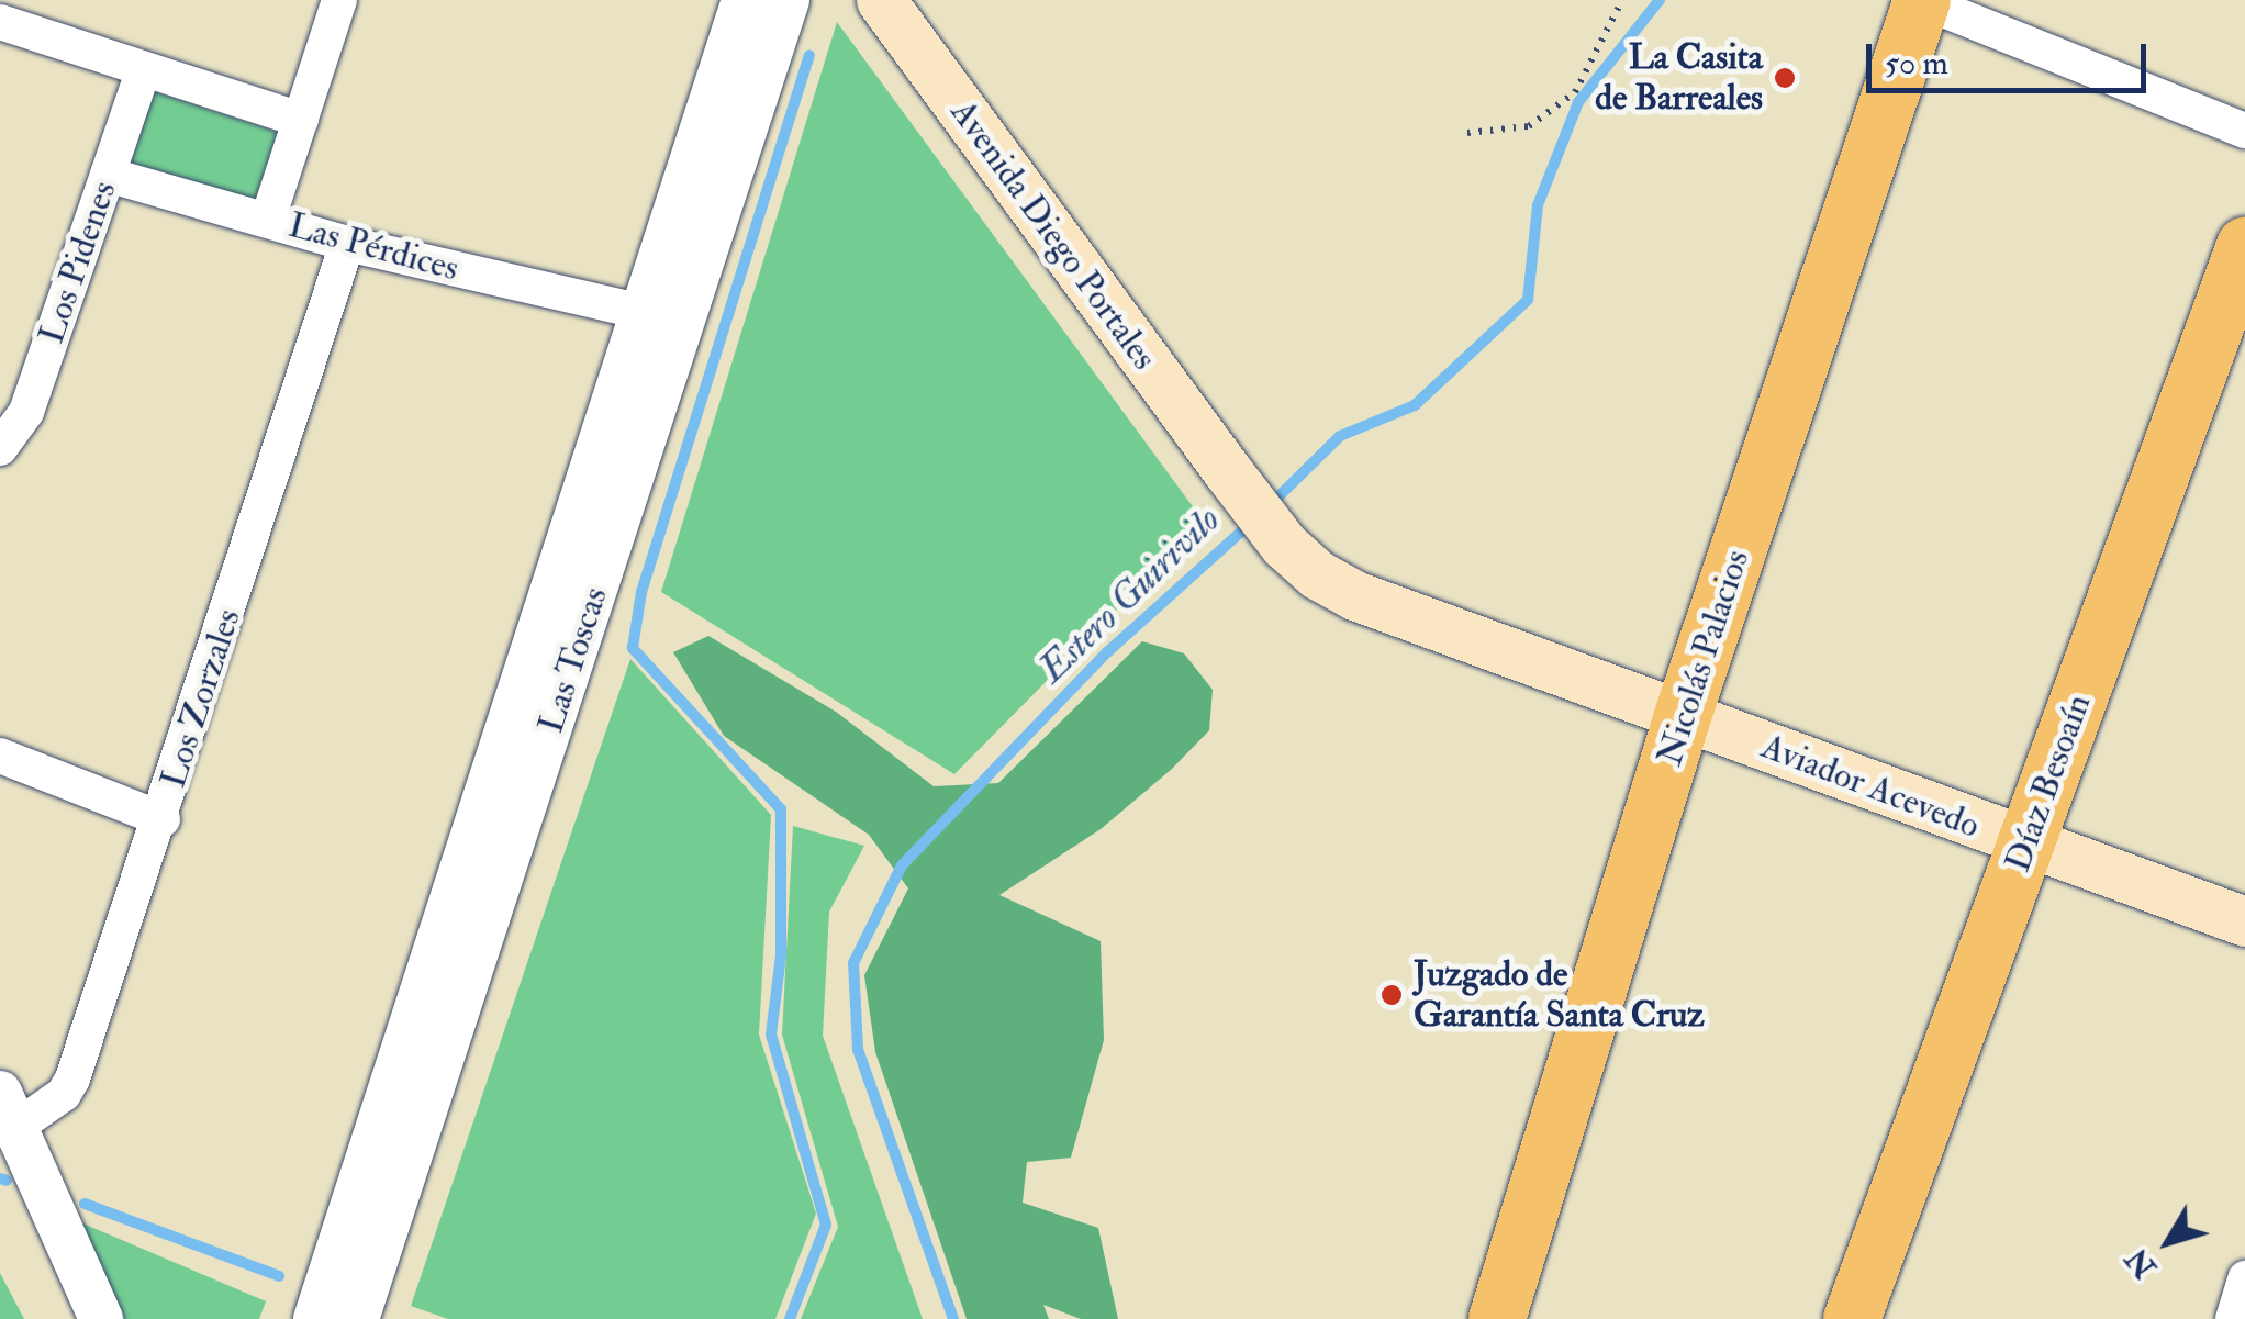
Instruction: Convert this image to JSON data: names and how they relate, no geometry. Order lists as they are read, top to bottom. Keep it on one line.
{"streets":{"main road":["Avenida Diego Portales","Nicolás Palacios","Díaz Besoaín","Aviador Acevedo"],"street":["Las Pérdices","Los Pidenes","Las Toscas","Los Zorzales"]},"crossings":[["Avenida Diego Portales","Nicolás Palacios"],["Avenida Diego Portales","Aviador Acevedo"],["Las Pérdices","Los Pidenes"],["Las Pérdices","Las Toscas"],["Las Pérdices","Los Zorzales"],["Nicolás Palacios","Aviador Acevedo"],["Díaz Besoaín","Aviador Acevedo"]],"water":["Estero Guirivilo"],"places":["La Casita de Barreales","Juzgado de Garantía Santa Cruz"],"scale_bar":"50 m","north":"bottom left"}
